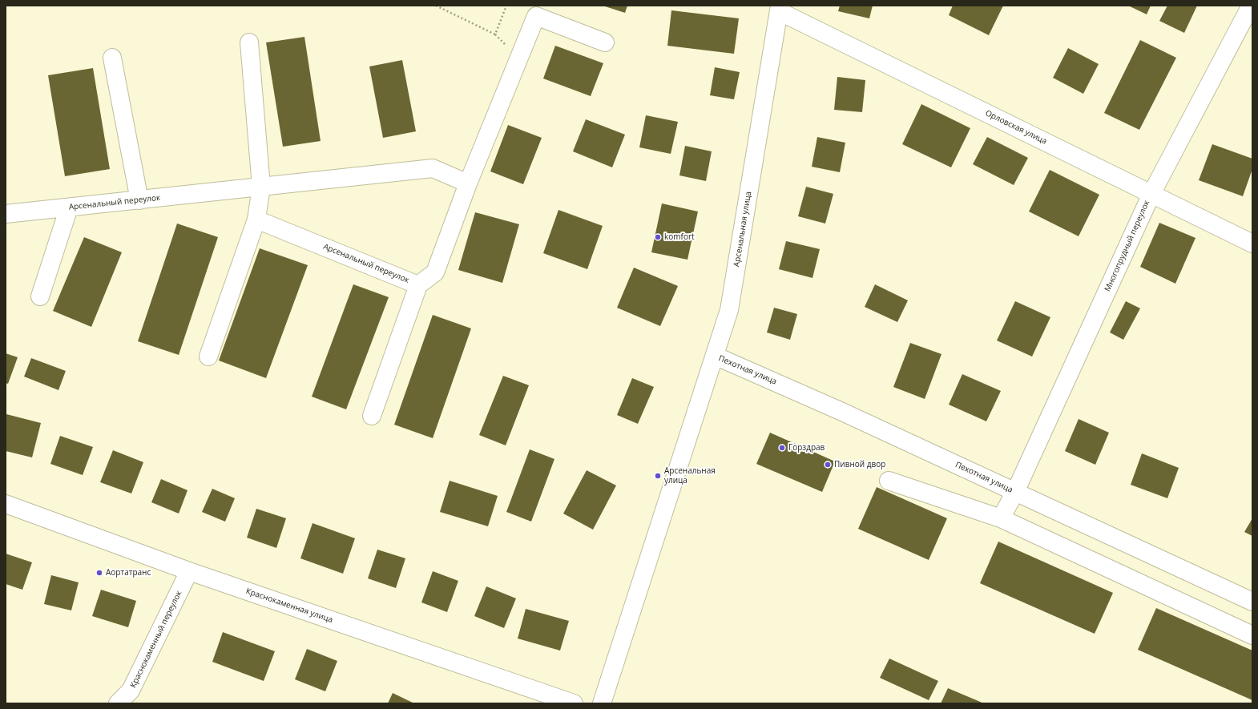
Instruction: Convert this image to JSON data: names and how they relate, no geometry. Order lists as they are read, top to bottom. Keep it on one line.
{"streets":{"street":["Орловская улица","Арсенальный переулок","Арсенальная улица","Многопрудный переулок","Пехотная улица","Краснокаменная улица","Краснокаменный переулок"]},"crossings":[["Орловская улица","Арсенальная улица"],["Орловская улица","Многопрудный переулок"],["Арсенальная улица","Пехотная улица"],["Многопрудный переулок","Пехотная улица"],["Краснокаменная улица","Краснокаменный переулок"]],"places":["komfort","Горздрав","Пивной двор","Арсенальная улица","Аортатранс"]}
